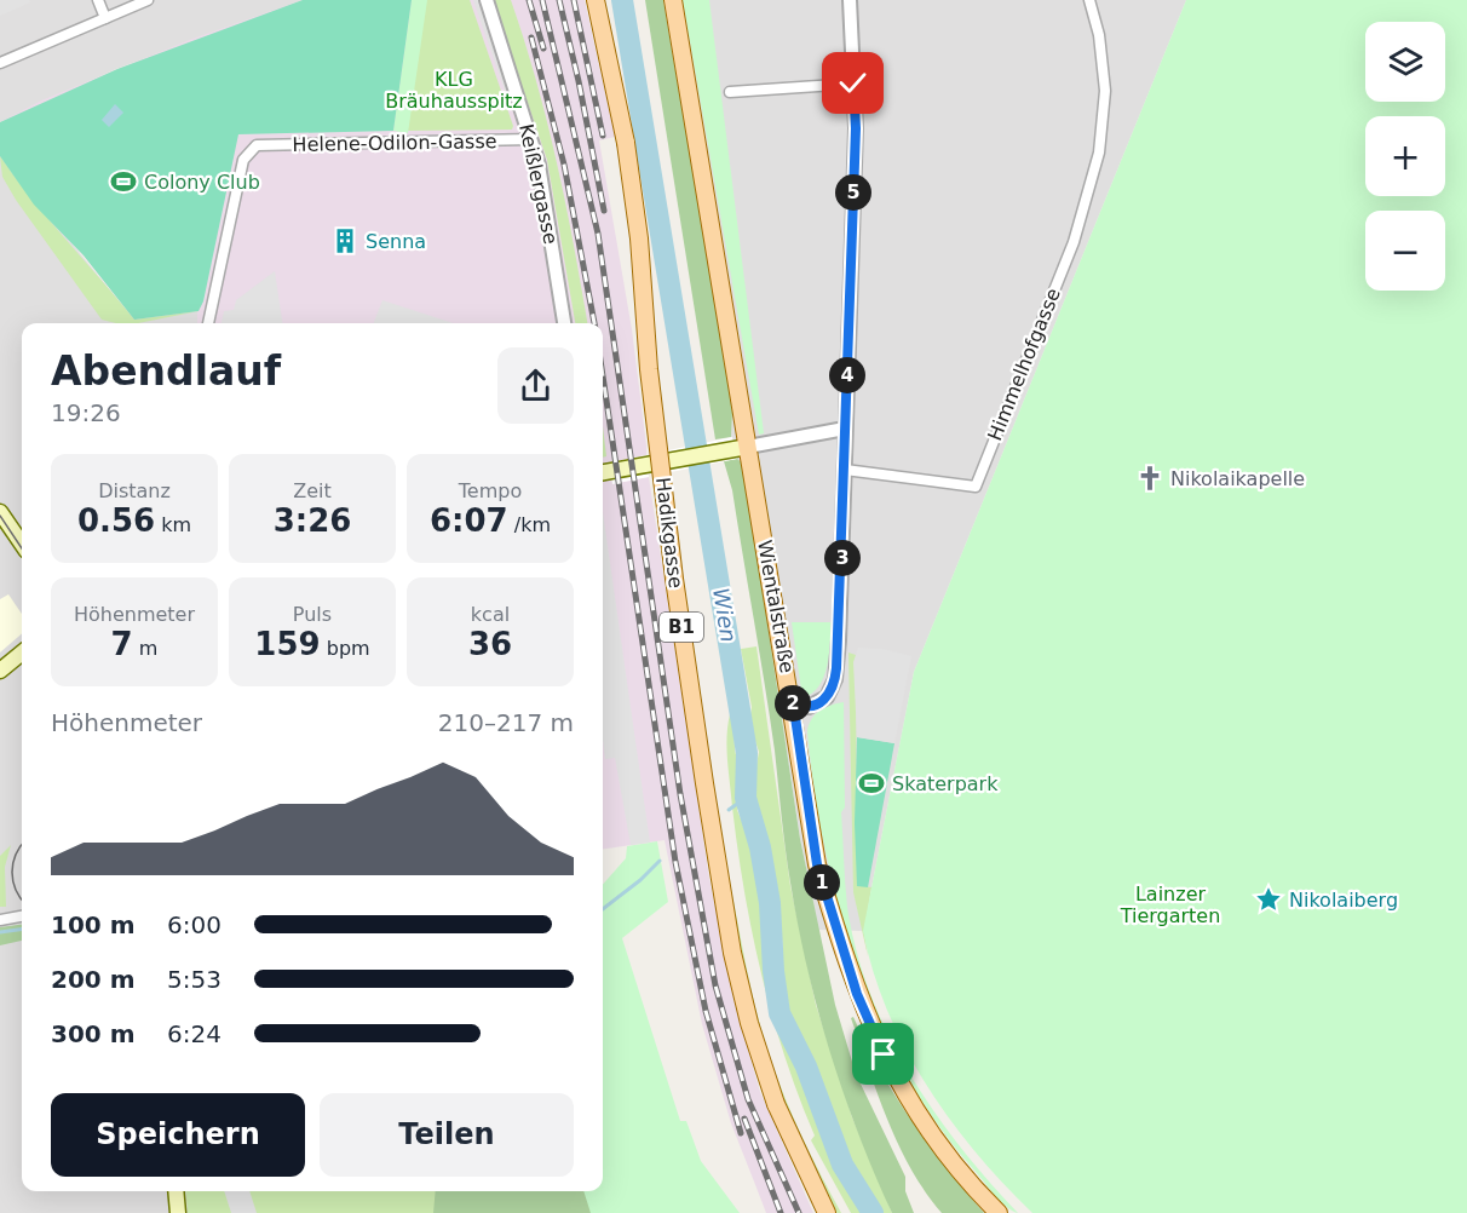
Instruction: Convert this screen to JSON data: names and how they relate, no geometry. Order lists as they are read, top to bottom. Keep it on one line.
{"streets":{"main road":["Hadikgasse","Wientalstraße","B1"],"street":["Helene-Odilon-Gasse","Keißlergasse","Himmelhofgasse"]},"crossings":[["Helene-Odilon-Gasse","Keißlergasse"]],"water":["Wien"],"parks":["KLG Bräuhausspitz","Lainzer Tiergarten"],"places":{"sports":["Colony Club","Skaterpark"],"building":["Senna"],"church":["Nikolaikapelle"],"place":["Nikolaiberg"]},"page":{"map_buttons":["+","−"],"pins":["5","4","3","2","1"],"heading":["Abendlauf","19:26"],"stats":[["Distanz","0.56 km"],["Zeit","3:26"],["Tempo","6:07 /km"],["Höhenmeter","7 m"],["Puls","159 bpm"],["kcal","36"]],"chart":["Höhenmeter","210–217 m"],"list":[{"name":"100 m","note":"6:00"},{"name":"200 m","note":"5:53"},{"name":"300 m","note":"6:24"}],"buttons":["Speichern","Teilen"]}}
